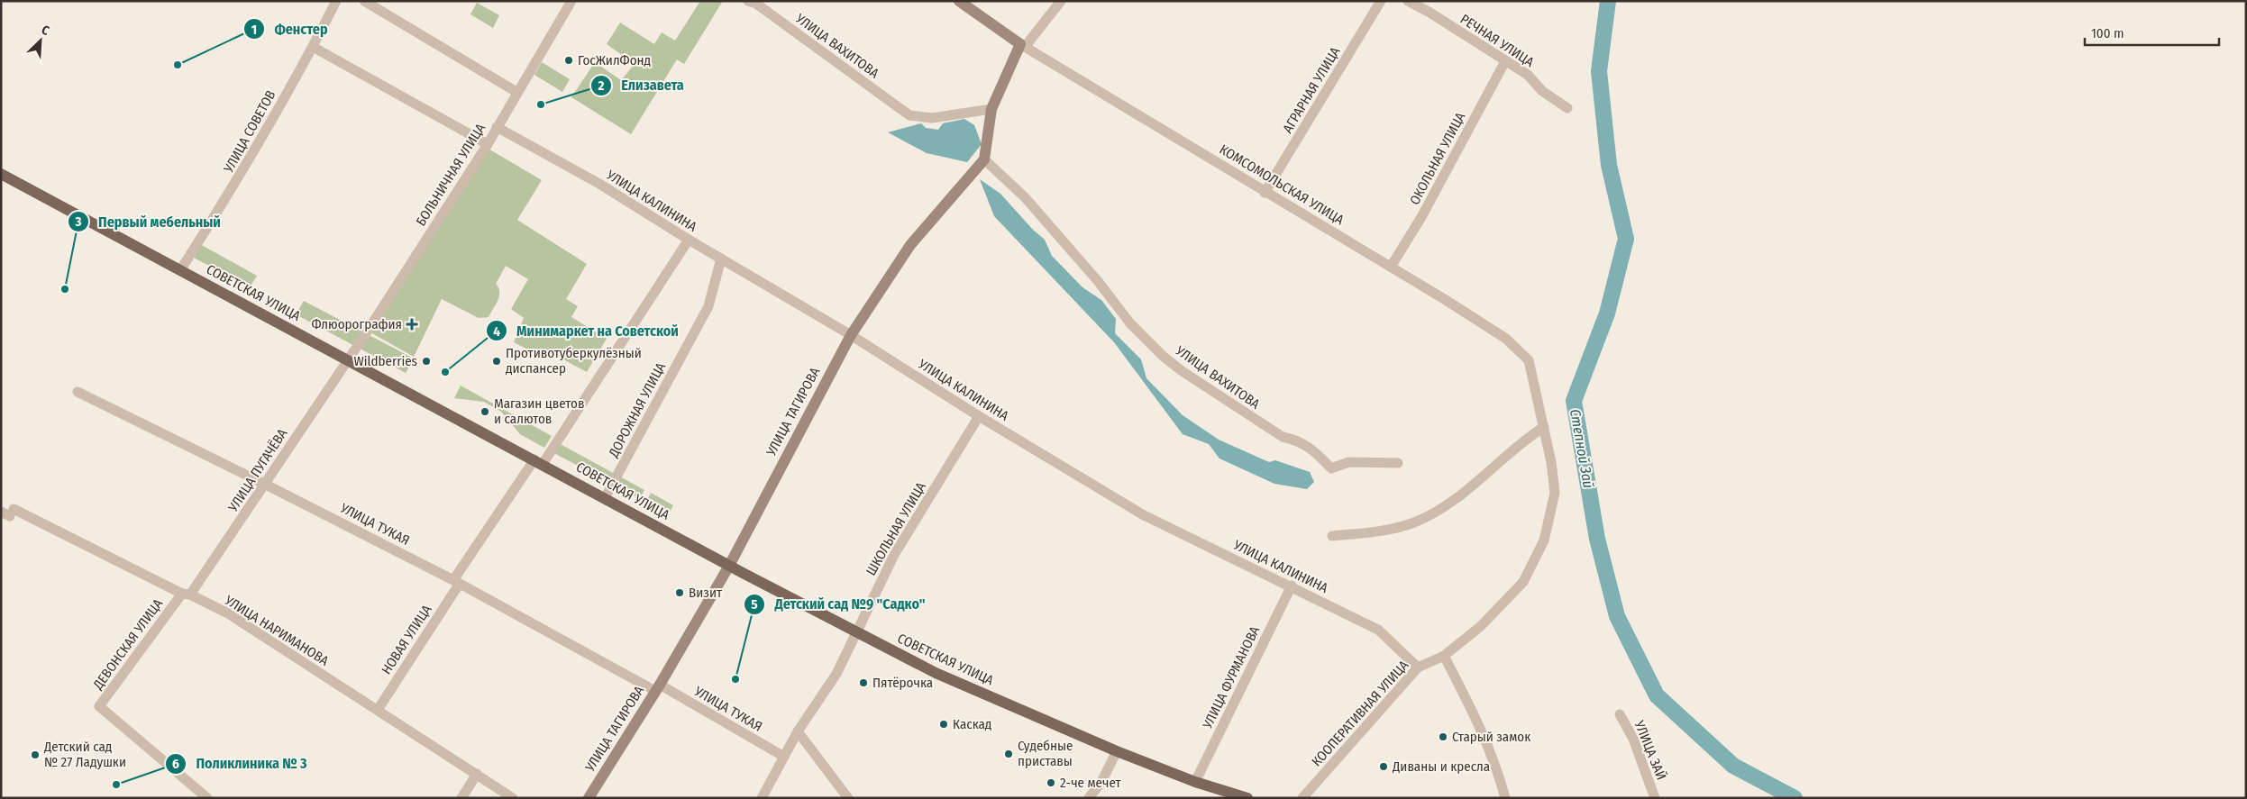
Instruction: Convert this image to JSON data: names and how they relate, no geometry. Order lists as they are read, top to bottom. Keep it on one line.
{"streets":{"main road":["СОВЕТСКАЯ УЛИЦА"],"street":["РЕЧНАЯ УЛИЦА","УЛИЦА ВАХИТОВА","АГРАРНАЯ УЛИЦА","УЛИЦА СОВЕТОВ","ОКОЛЬНАЯ УЛИЦА","БОЛЬНИЧНАЯ УЛИЦА","КОМСОМОЛЬСКАЯ УЛИЦА","УЛИЦА КАЛИНИНА","ДОРОЖНАЯ УЛИЦА","УЛИЦА ТАГИРОВА","УЛИЦА ПУГАЧЁВА","УЛИЦА ТУКАЯ","ШКОЛЬНАЯ УЛИЦА","УЛИЦА НАРИМАНОВА","НОВАЯ УЛИЦА","ДЕВОНСКАЯ УЛИЦА","УЛИЦА ФУРМАНОВА","КООПЕРАТИВНАЯ УЛИЦА","УЛИЦА ЗАЙ"]},"crossings":[["РЕЧНАЯ УЛИЦА","ОКОЛЬНАЯ УЛИЦА"],["УЛИЦА ВАХИТОВА","УЛИЦА ТАГИРОВА"],["АГРАРНАЯ УЛИЦА","КОМСОМОЛЬСКАЯ УЛИЦА"],["УЛИЦА СОВЕТОВ","СОВЕТСКАЯ УЛИЦА"],["ОКОЛЬНАЯ УЛИЦА","КОМСОМОЛЬСКАЯ УЛИЦА"],["БОЛЬНИЧНАЯ УЛИЦА","УЛИЦА КАЛИНИНА"],["БОЛЬНИЧНАЯ УЛИЦА","СОВЕТСКАЯ УЛИЦА"],["БОЛЬНИЧНАЯ УЛИЦА","УЛИЦА ПУГАЧЁВА"],["КОМСОМОЛЬСКАЯ УЛИЦА","КООПЕРАТИВНАЯ УЛИЦА"],["УЛИЦА КАЛИНИНА","ДОРОЖНАЯ УЛИЦА"],["УЛИЦА КАЛИНИНА","УЛИЦА ТАГИРОВА"],["УЛИЦА КАЛИНИНА","ШКОЛЬНАЯ УЛИЦА"],["УЛИЦА КАЛИНИНА","НОВАЯ УЛИЦА"],["УЛИЦА КАЛИНИНА","УЛИЦА ФУРМАНОВА"],["УЛИЦА КАЛИНИНА","КООПЕРАТИВНАЯ УЛИЦА"],["СОВЕТСКАЯ УЛИЦА","ДОРОЖНАЯ УЛИЦА"],["СОВЕТСКАЯ УЛИЦА","УЛИЦА ТАГИРОВА"],["СОВЕТСКАЯ УЛИЦА","УЛИЦА ПУГАЧЁВА"],["СОВЕТСКАЯ УЛИЦА","ШКОЛЬНАЯ УЛИЦА"],["СОВЕТСКАЯ УЛИЦА","НОВАЯ УЛИЦА"],["СОВЕТСКАЯ УЛИЦА","УЛИЦА ФУРМАНОВА"],["УЛИЦА ТАГИРОВА","УЛИЦА ТУКАЯ"],["УЛИЦА ПУГАЧЁВА","УЛИЦА ТУКАЯ"],["УЛИЦА ПУГАЧЁВА","УЛИЦА НАРИМАНОВА"],["УЛИЦА ПУГАЧЁВА","ДЕВОНСКАЯ УЛИЦА"],["УЛИЦА ТУКАЯ","ШКОЛЬНАЯ УЛИЦА"],["УЛИЦА ТУКАЯ","НОВАЯ УЛИЦА"],["УЛИЦА НАРИМАНОВА","НОВАЯ УЛИЦА"],["УЛИЦА НАРИМАНОВА","ДЕВОНСКАЯ УЛИЦА"]],"water":["Степной Зай"],"places":{"other":["ГосЖилФонд","Фенстер","Елизавета","Первый мебельный","Wildberries","Противотуберкулёзный диспансер","Минимаркет на Советской","Магазин цветов и салютов","Визит","Детский сад №9 \"Садко\"","Пятёрочка","Каскад","Старый замок","Судебные приставы","Детский сад № 27 Ладушки","Диваны и кресла","2-че мечет","Поликлиника № 3"],"health":["Флюорография"]},"scale_bar":"100 m","north":"top right"}
